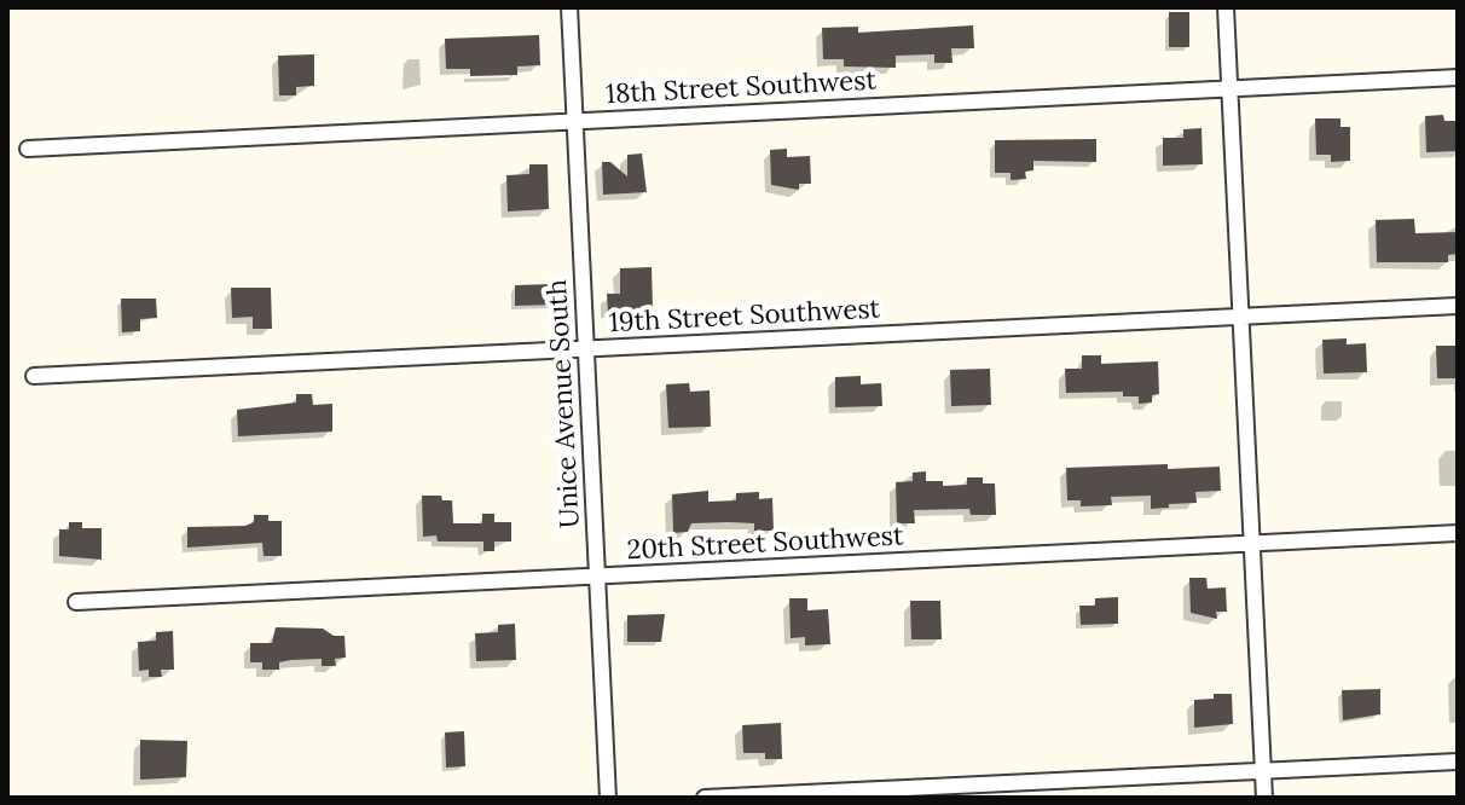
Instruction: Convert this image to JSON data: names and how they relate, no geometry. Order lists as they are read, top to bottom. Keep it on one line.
{"streets":{"street":["18th Street Southwest","19th Street Southwest","Unice Avenue South","20th Street Southwest"]},"crossings":[["18th Street Southwest","Unice Avenue South"],["19th Street Southwest","Unice Avenue South"],["Unice Avenue South","20th Street Southwest"]]}
